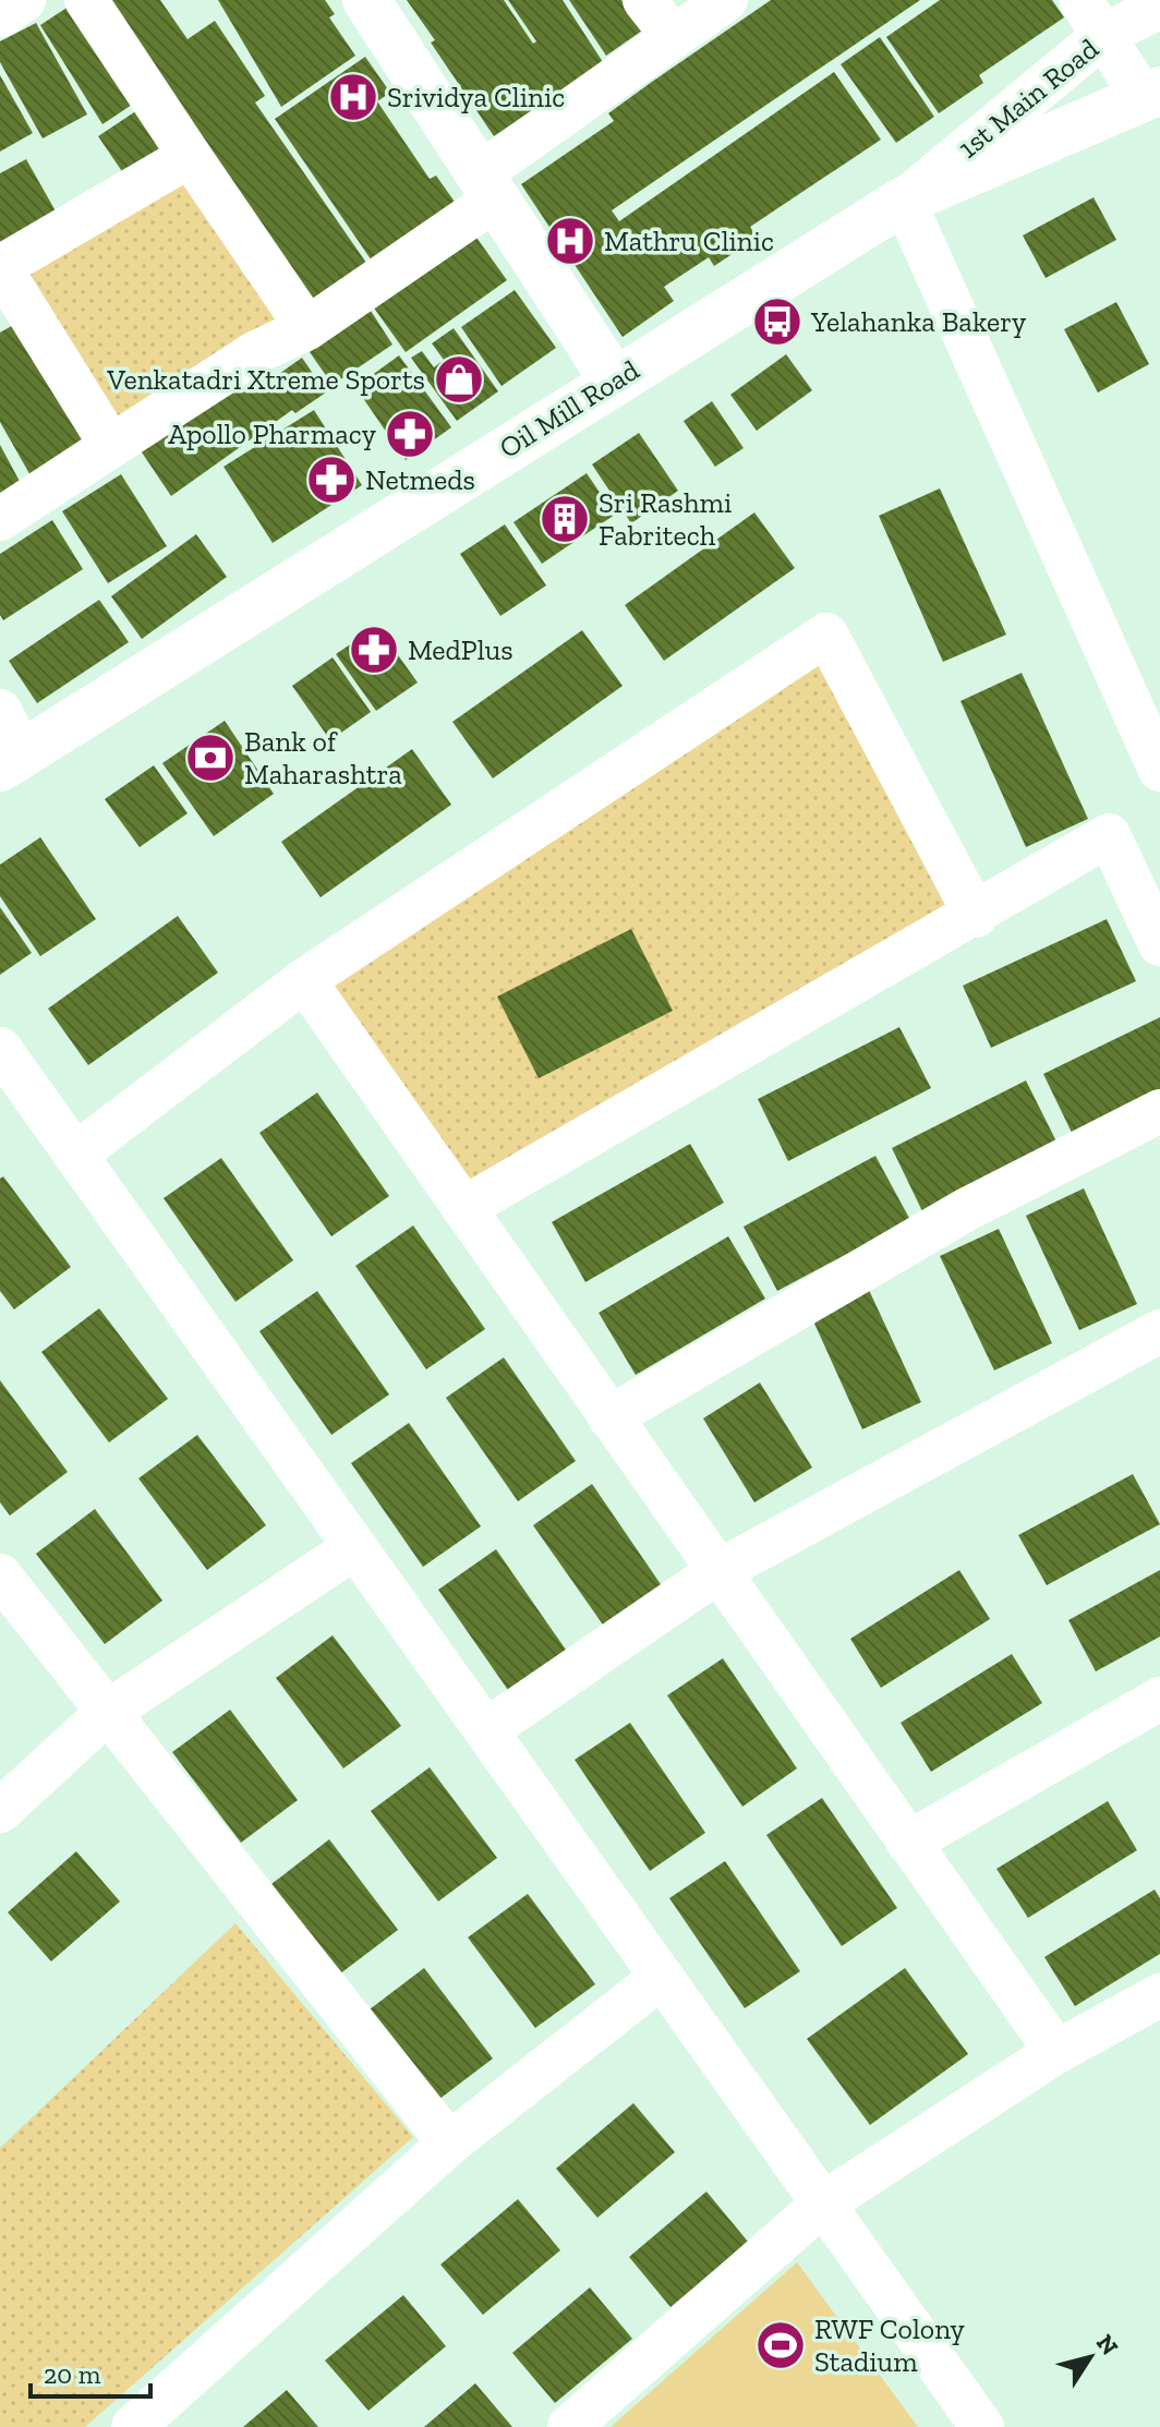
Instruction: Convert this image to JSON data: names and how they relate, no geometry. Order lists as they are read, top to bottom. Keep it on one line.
{"streets":{"main road":["Oil Mill Road"],"street":["1st Main Road"]},"crossings":[["1st Main Road","Oil Mill Road"]],"places":{"hospital":["Srividya Clinic","Mathru Clinic"],"bus stop":["Yelahanka Bakery"],"shop":["Venkatadri Xtreme Sports"],"pharmacy":["Apollo Pharmacy","Netmeds","MedPlus"],"building":["Sri Rashmi Fabritech"],"bank":["Bank of Maharashtra"],"sports":["RWF Colony Stadium"]},"scale_bar":"20 m","north":"top right"}
